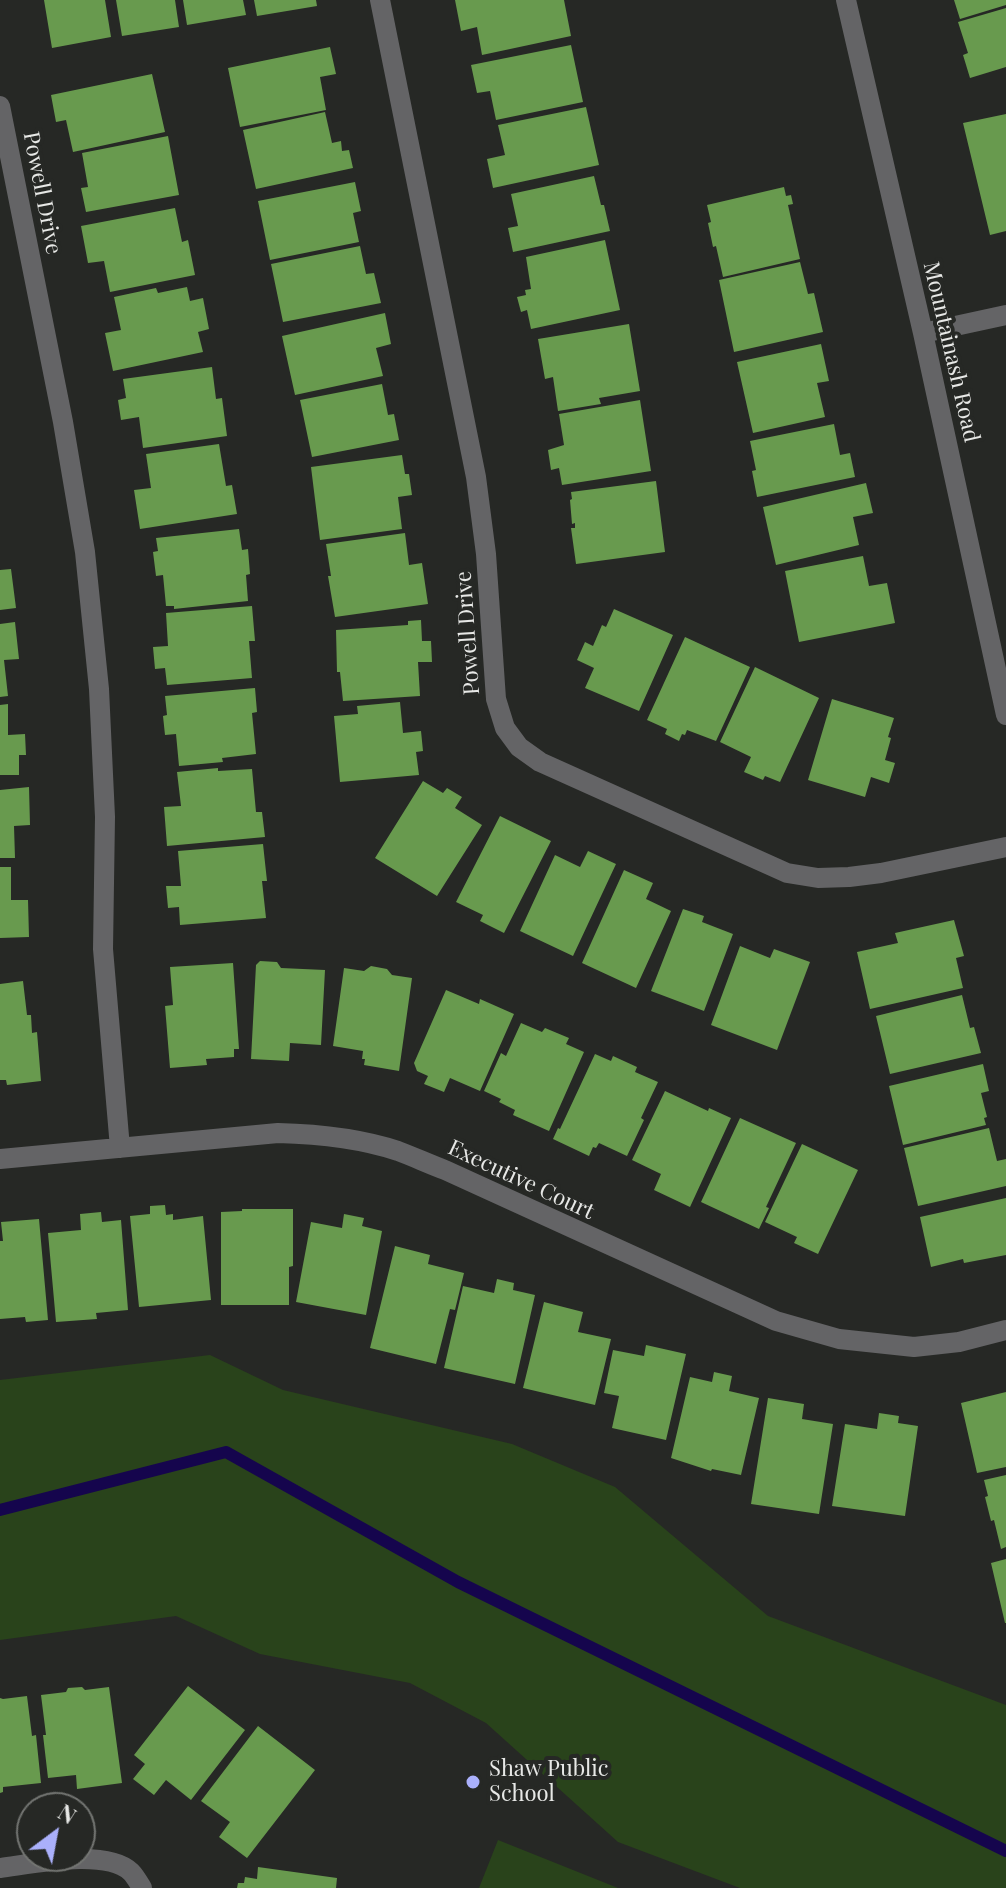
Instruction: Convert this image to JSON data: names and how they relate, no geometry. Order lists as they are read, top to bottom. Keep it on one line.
{"streets":{"street":["Powell Drive","Mountainash Road","Executive Court"]},"crossings":[["Powell Drive","Executive Court"]],"places":["Shaw Public School"],"north":"top right"}
